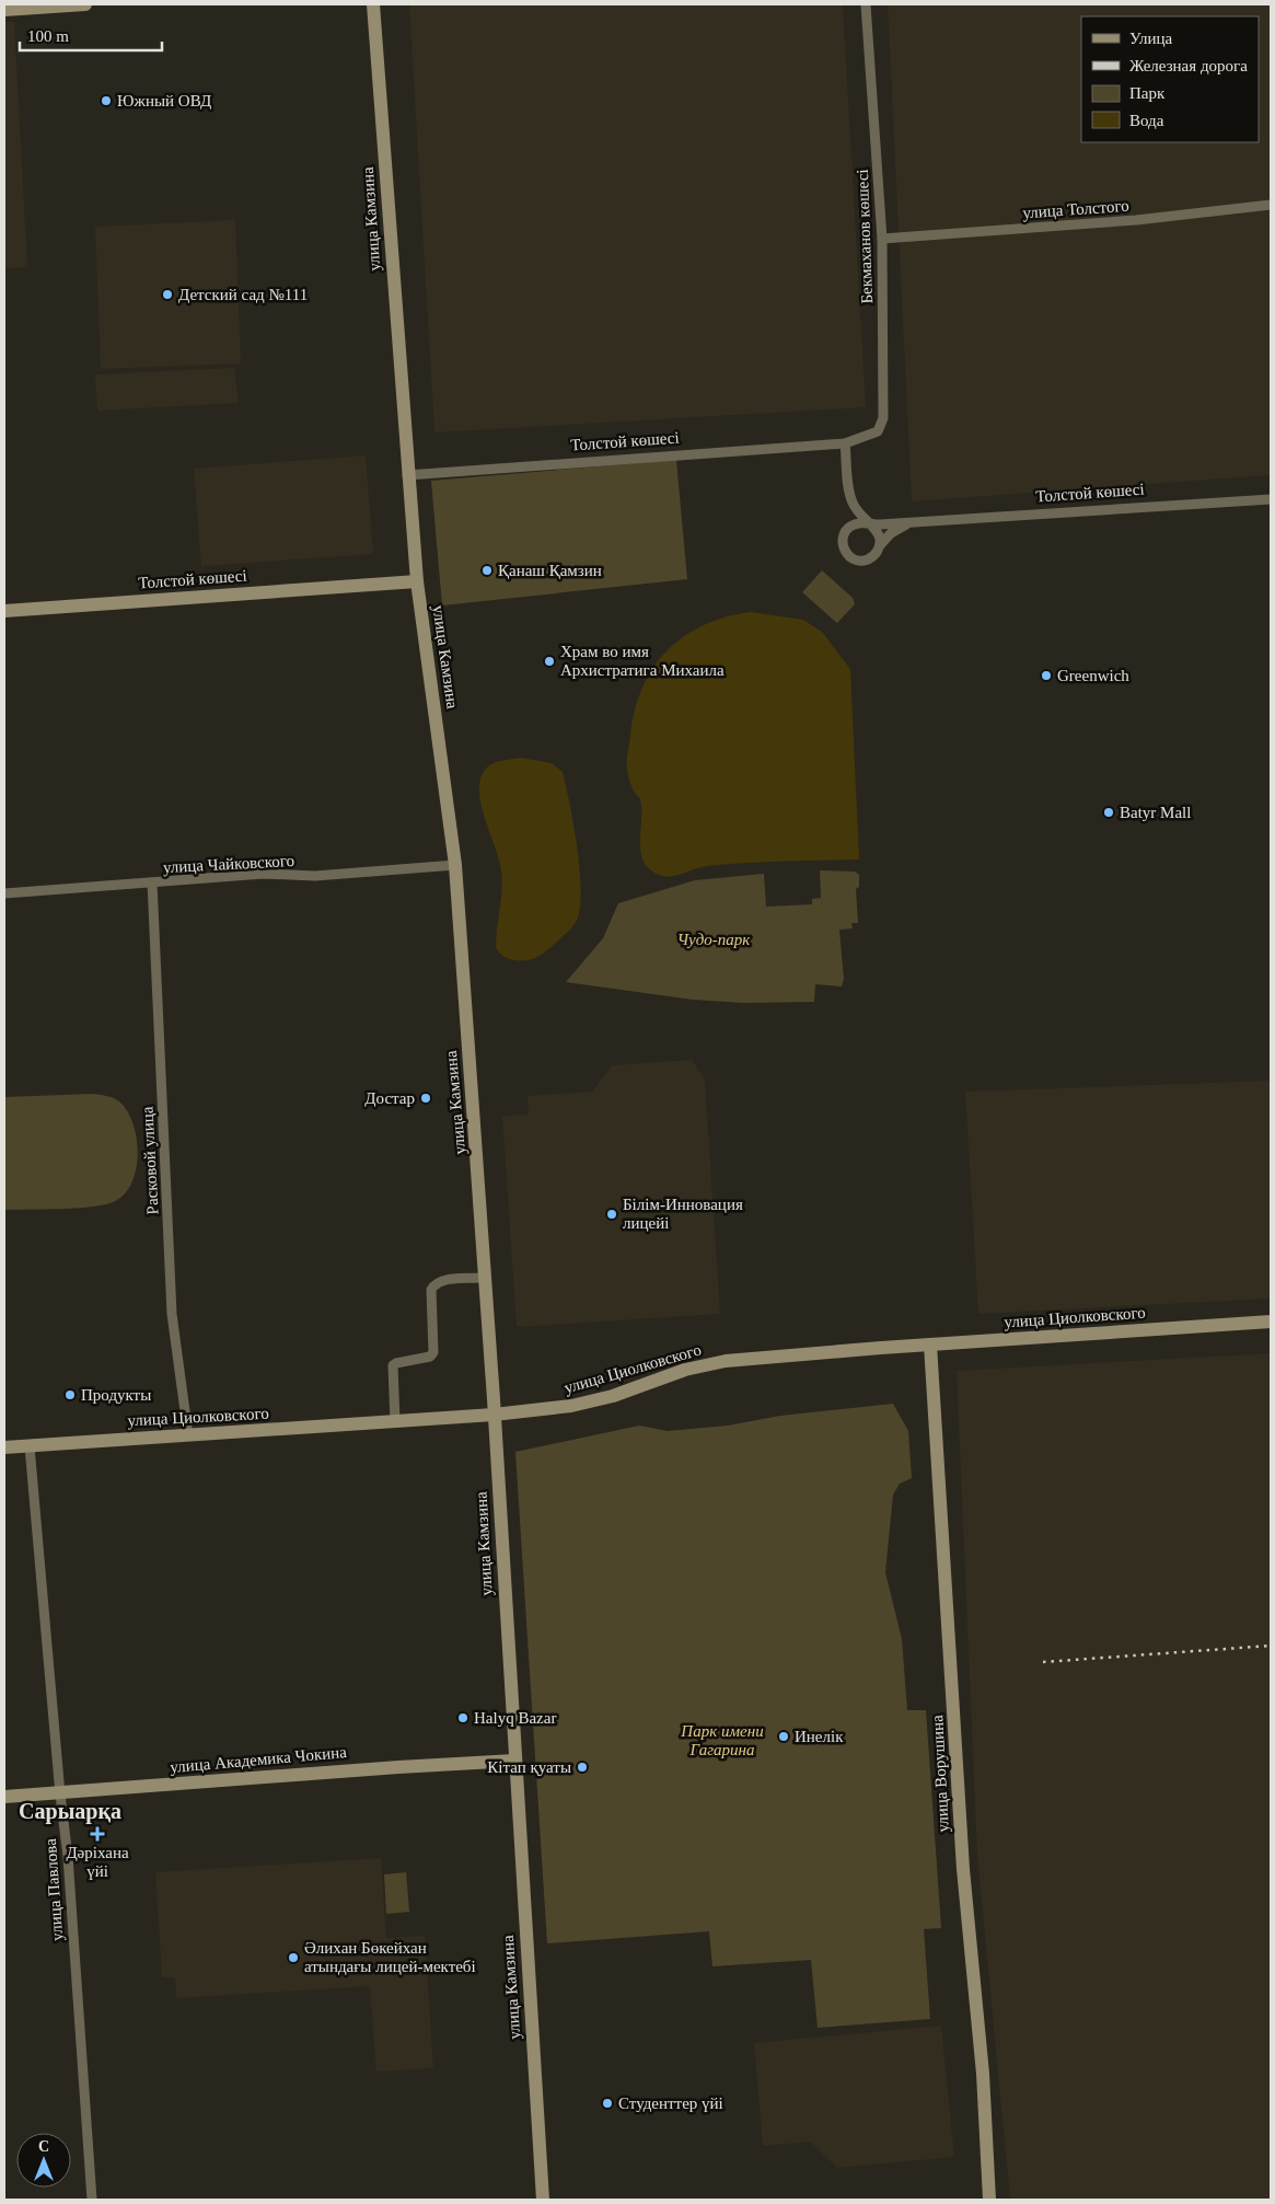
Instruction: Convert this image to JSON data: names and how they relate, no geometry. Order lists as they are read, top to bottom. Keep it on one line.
{"streets":{"main road":["улица Камзина","Толстой көшесі","улица Циолковского","улица Академика Чокина","улица Ворушина"],"street":["улица Толстого","Бекмаханов көшесі","улица Чайковского","Расковой улица","улица Павлова"]},"crossings":[["улица Толстого","Бекмаханов көшесі"],["улица Камзина","Толстой көшесі"],["улица Камзина","улица Чайковского"],["улица Камзина","улица Циолковского"],["улица Камзина","улица Академика Чокина"],["Бекмаханов көшесі","Толстой көшесі"],["улица Чайковского","Расковой улица"],["Расковой улица","улица Циолковского"],["улица Циолковского","улица Ворушина"],["улица Циолковского","улица Павлова"],["улица Академика Чокина","улица Павлова"]],"districts":["Сарыарқа"],"parks":["Чудо-парк","Парк имени Гагарина"],"places":{"other":["Южный ОВД","Детский сад №111","Қанаш Қамзин","Храм во имя Архистратига Михаила","Greenwich","Batyr Mall","Достар","Білім-Инновация лицейі","Продукты","Halyq Bazar","Инелік","Кітап қуаты","Әлихан Бөкейхан атындағы лицей-мектебі","Студенттер үйі"],"health":["Дәріхана үйі"]},"legend":["Улица","Железная дорога","Парк","Вода"],"scale_bar":"100 m","north":"top"}
